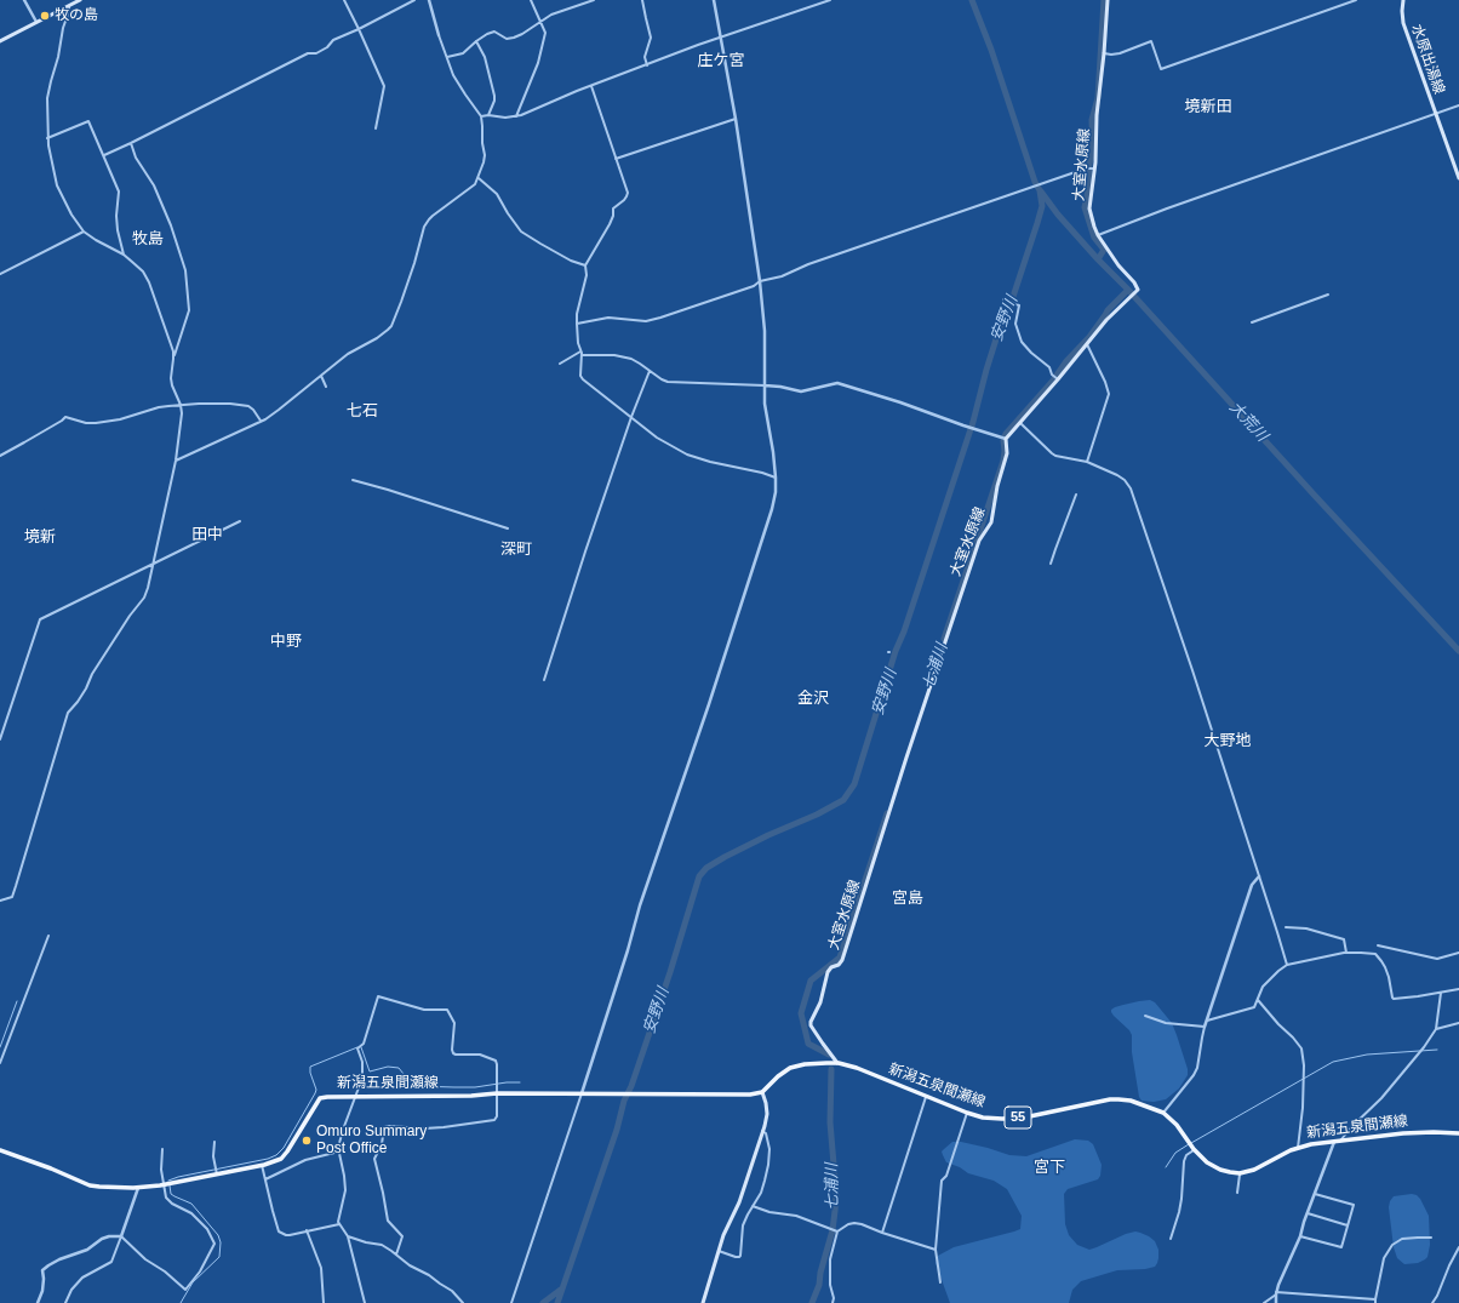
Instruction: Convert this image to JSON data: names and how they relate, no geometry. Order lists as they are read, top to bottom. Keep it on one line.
{"streets":{"main road":["水原出湯線","大室水原線","新潟五泉間瀬線","55"]},"crossings":[["大室水原線","新潟五泉間瀬線"],["大室水原線","55"],["新潟五泉間瀬線","55"]],"districts":["庄ケ宮","境新田","牧島","七石","田中","境新","深町","中野","金沢","大野地","宮島","宮下"],"water":["安野川","大荒川","七浦川"],"places":["牧の島","Omuro Summary Post Office"]}
